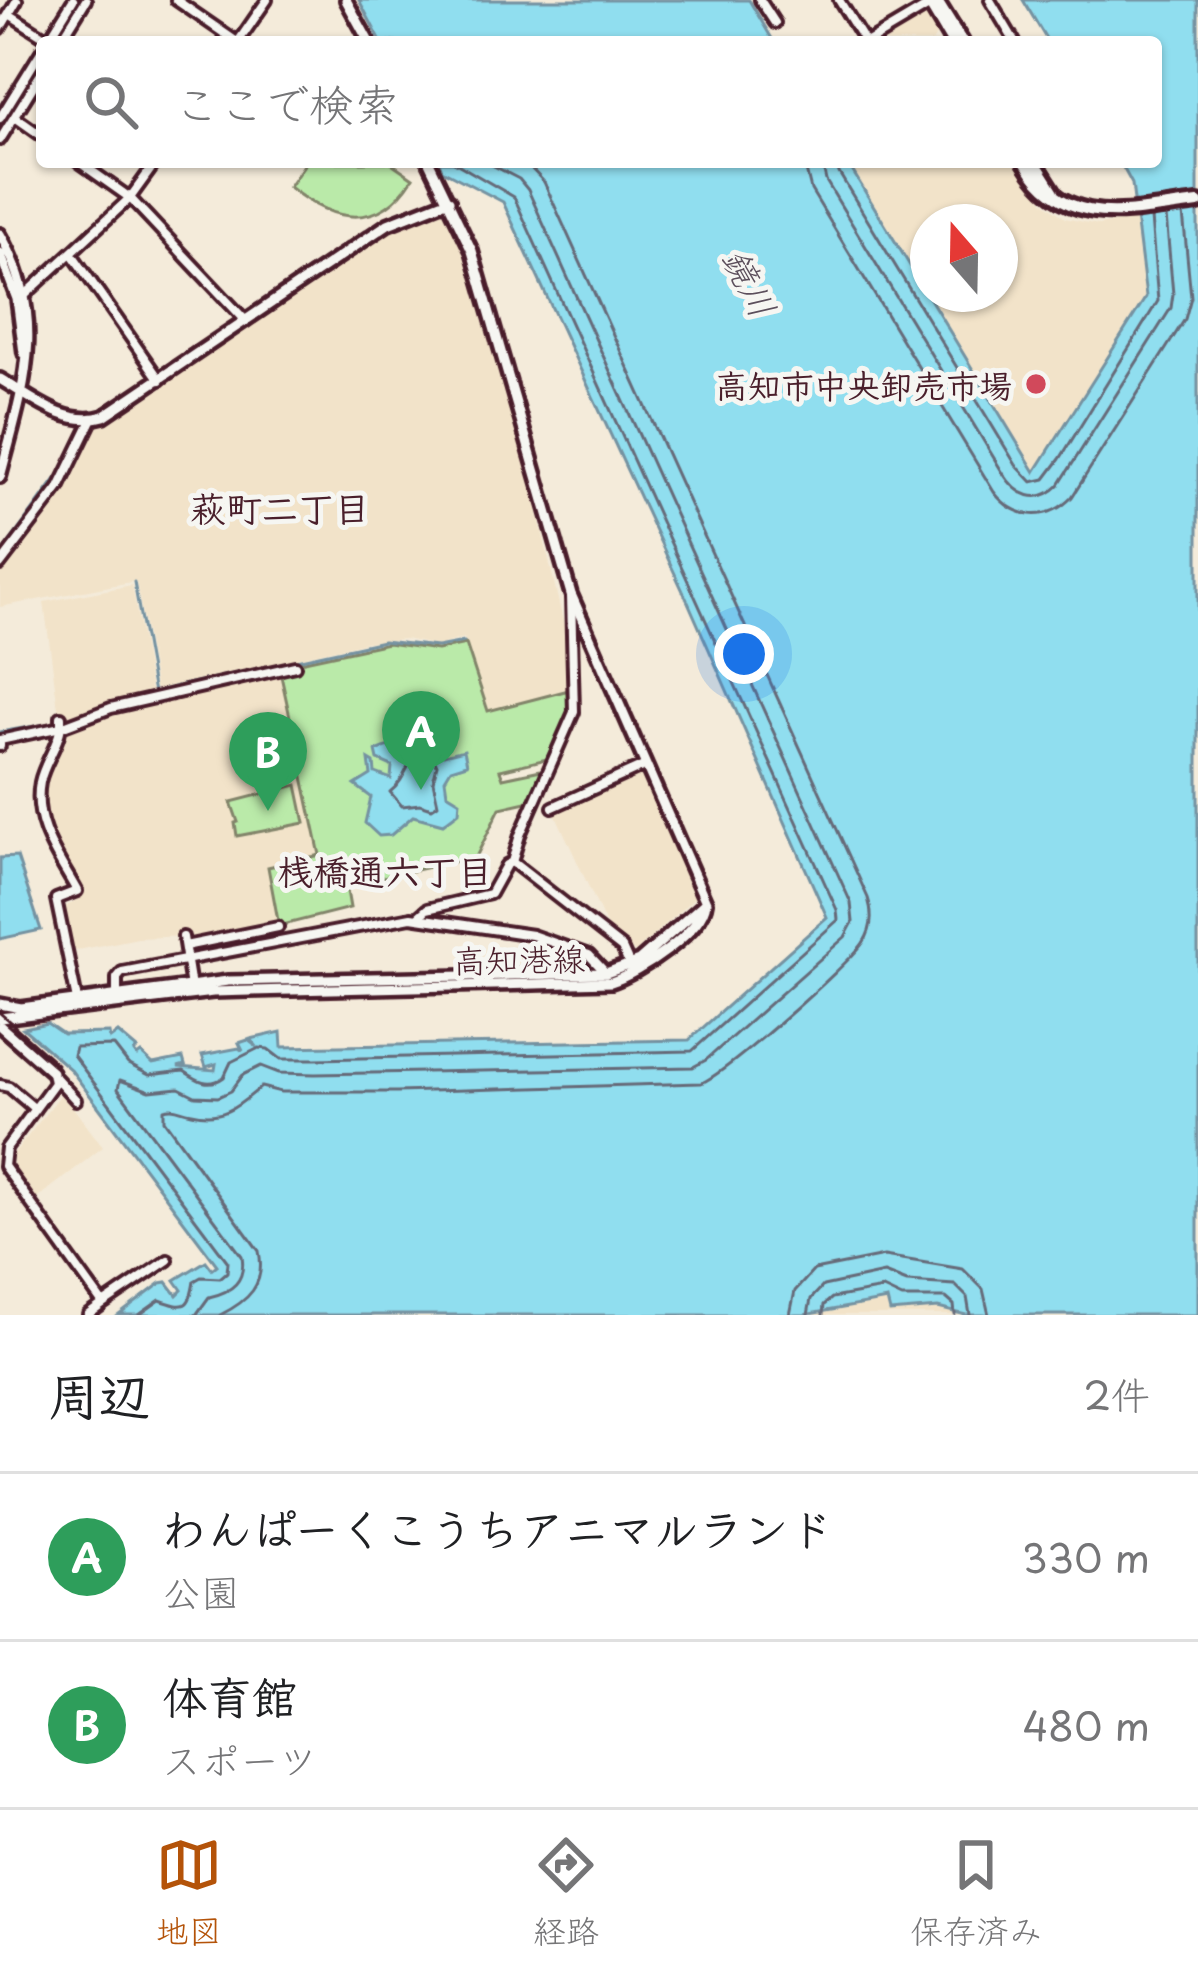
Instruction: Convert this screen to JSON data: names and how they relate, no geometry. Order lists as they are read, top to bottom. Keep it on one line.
{"streets":{"street":["高知港線"]},"districts":["萩町二丁目","桟橋通六丁目"],"water":["鏡川"],"places":["高知市中央卸売市場"],"north":"top","page":{"search":"ここで検索","pins":["A","B"],"heading":["周辺","2件"],"list":[{"mark":"A","name":"わんぱーくこうちアニマルランド","note":"公園","value":"330 m"},{"mark":"B","name":"体育館","note":"スポーツ","value":"480 m"}],"nav":["地図","経路","保存済み"]}}
